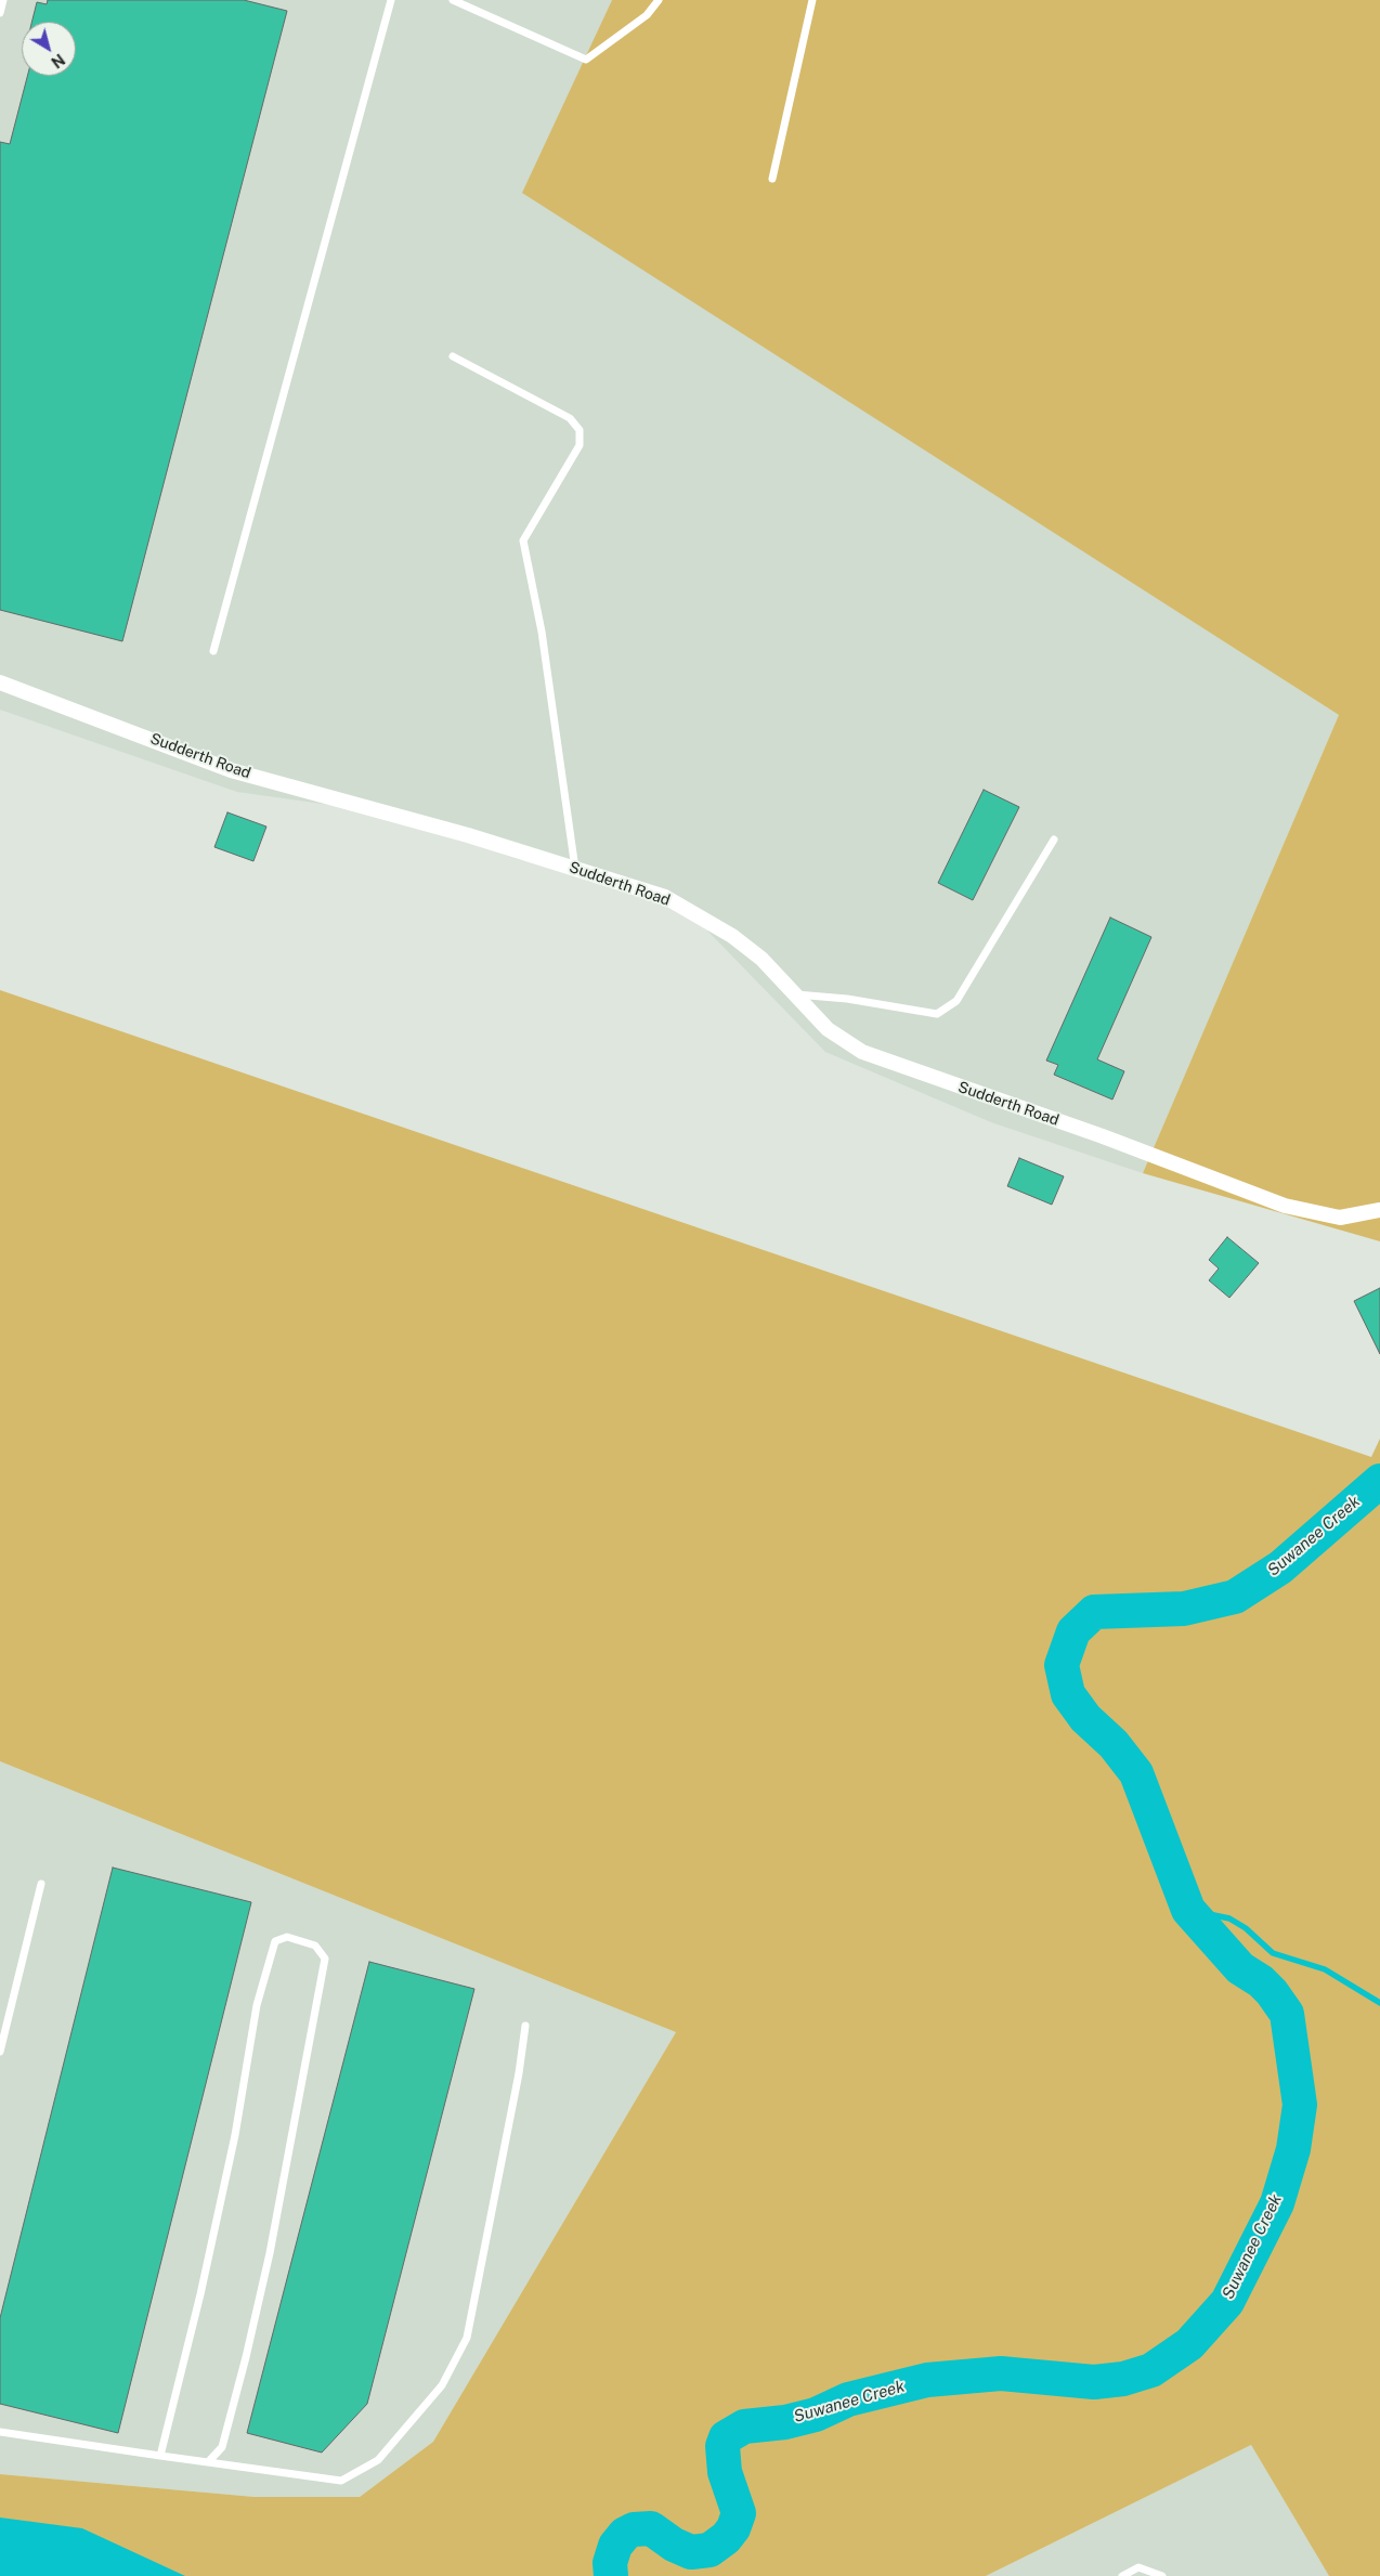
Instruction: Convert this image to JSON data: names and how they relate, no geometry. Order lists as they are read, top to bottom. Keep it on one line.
{"streets":{"street":["Sudderth Road"]},"water":["Suwanee Creek"],"north":"bottom right"}
